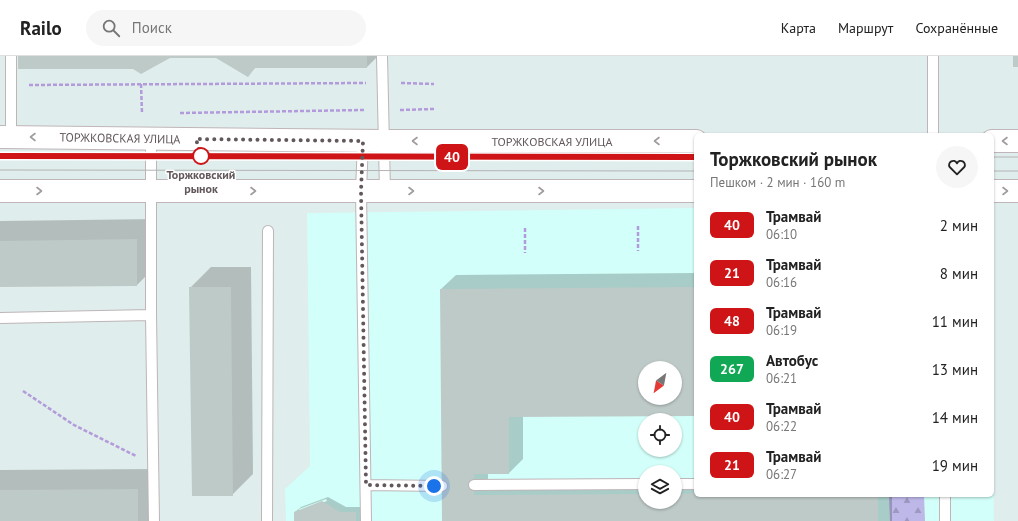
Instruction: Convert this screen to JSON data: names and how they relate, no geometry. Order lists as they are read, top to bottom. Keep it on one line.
{"streets":{"main road":["ТОРЖКОВСКАЯ УЛИЦА"]},"places":["Торжковский рынок"],"lines":["tram line 40"],"north":"bottom left","page":{"header":"Railo","search":"Поиск","nav":["Карта","Маршрут","Сохранённые"],"on_map":"40","heading":["Торжковский рынок","Пешком · 2 мин · 160 m"],"list":[{"mark":"40","name":"Трамвай","note":"06:10","value":"2 мин"},{"mark":"21","name":"Трамвай","note":"06:16","value":"8 мин"},{"mark":"48","name":"Трамвай","note":"06:19","value":"11 мин"},{"mark":"267","name":"Автобус","note":"06:21","value":"13 мин"},{"mark":"40","name":"Трамвай","note":"06:22","value":"14 мин"},{"mark":"21","name":"Трамвай","note":"06:27","value":"19 мин"}]}}
